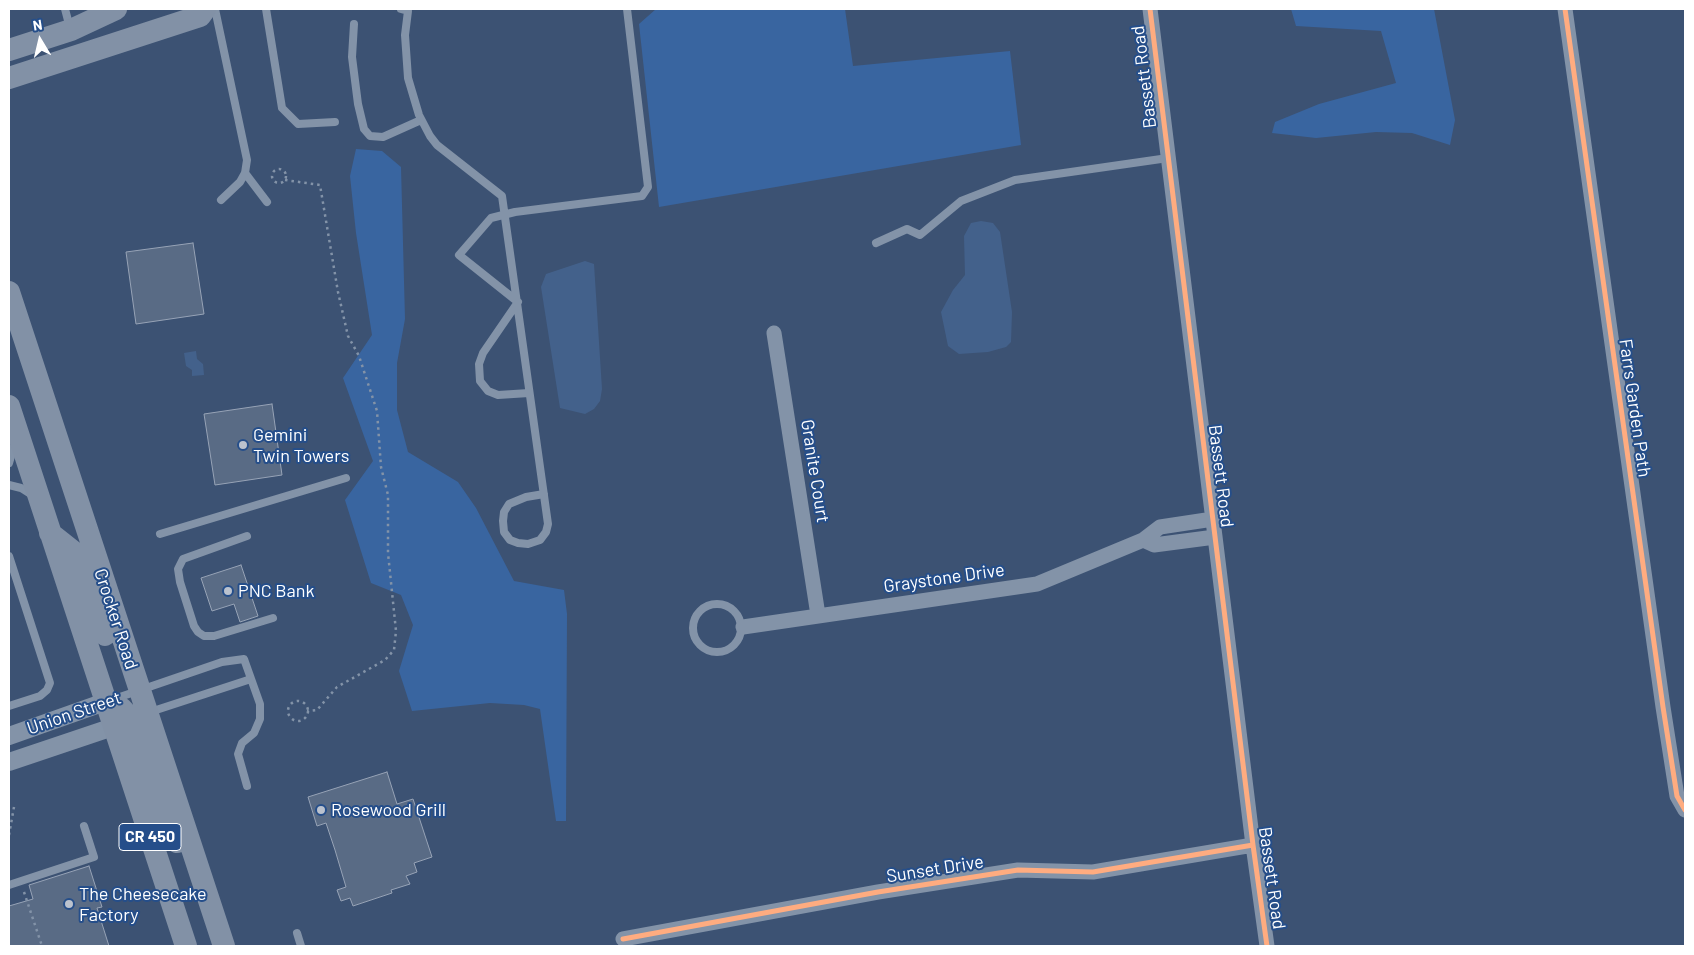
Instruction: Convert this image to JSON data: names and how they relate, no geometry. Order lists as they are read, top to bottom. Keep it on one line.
{"streets":{"main road":["Crocker Road","CR 450"],"street":["Bassett Road","Farrs Garden Path","Granite Court","Graystone Drive","Union Street","Sunset Drive"]},"crossings":[["Bassett Road","Graystone Drive"],["Bassett Road","Sunset Drive"],["Granite Court","Graystone Drive"],["Crocker Road","Union Street"]],"places":["Gemini Twin Towers","PNC Bank","Rosewood Grill","The Cheesecake Factory"],"north":"top"}
